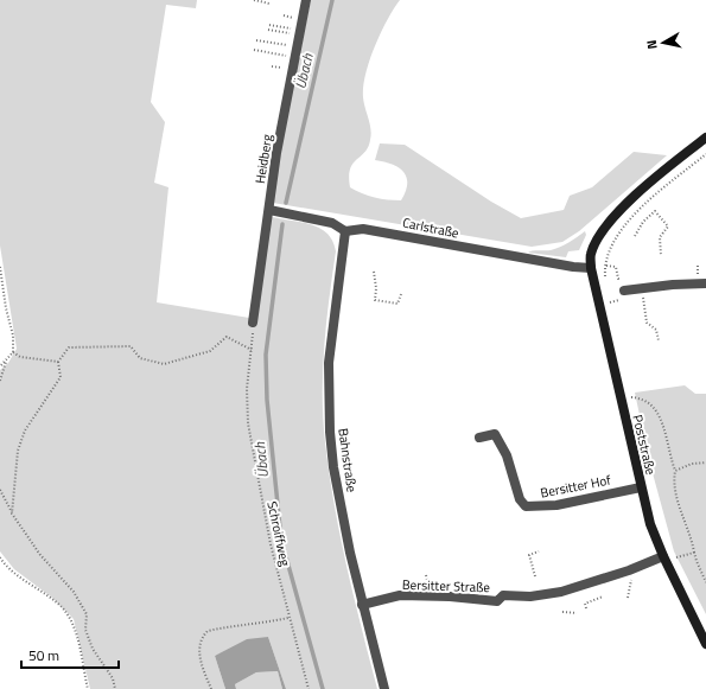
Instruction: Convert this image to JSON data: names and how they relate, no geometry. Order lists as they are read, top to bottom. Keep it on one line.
{"streets":{"main road":["Poststraße"],"street":["Heidberg","Carlstraße","Bahnstraße","Bersitter Hof","Bersitter Straße"],"path":["Schroiffweg"]},"crossings":[["Heidberg","Carlstraße"],["Heidberg","Schroiffweg"],["Carlstraße","Poststraße"],["Carlstraße","Bahnstraße"],["Poststraße","Bersitter Hof"],["Poststraße","Bersitter Straße"],["Bahnstraße","Bersitter Straße"]],"water":["Übach"],"scale_bar":"50 m","north":"left"}
